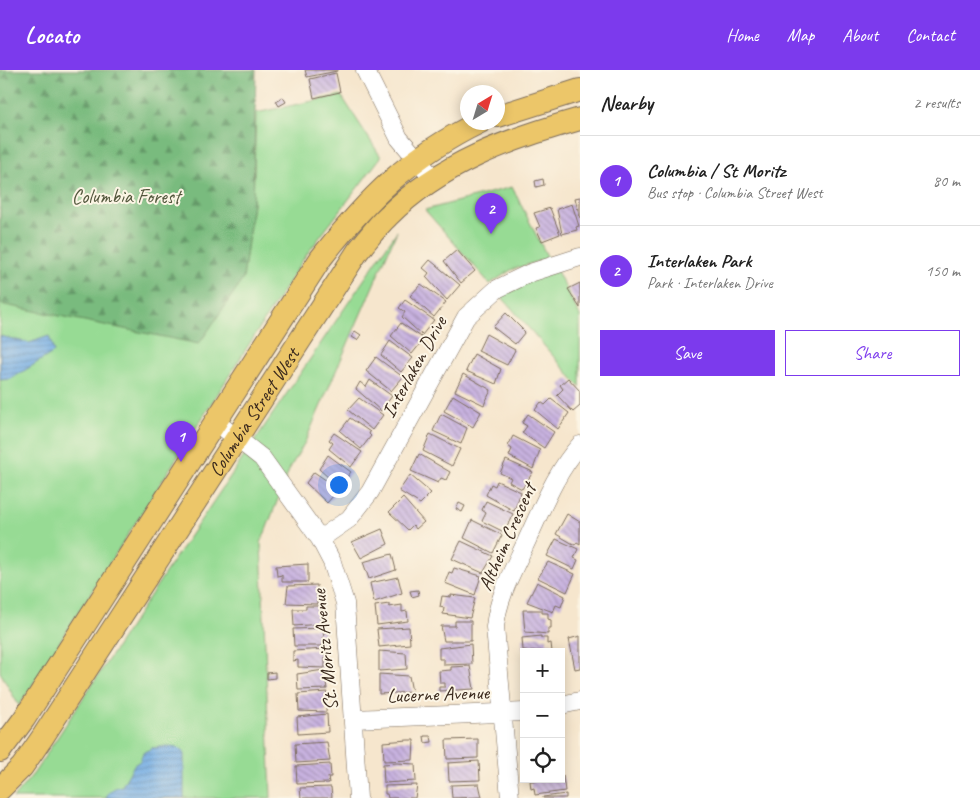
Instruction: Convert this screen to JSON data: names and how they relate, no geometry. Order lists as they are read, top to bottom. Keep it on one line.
{"streets":{"main road":["Columbia Street West"],"street":["Interlaken Drive","Altheim Crescent","St. Moritz Avenue","Lucerne Avenue"]},"crossings":[["Interlaken Drive","St. Moritz Avenue"],["Columbia Street West","St. Moritz Avenue"],["Altheim Crescent","Lucerne Avenue"],["St. Moritz Avenue","Lucerne Avenue"]],"parks":["Columbia Forest"],"north":"top right","page":{"header":"Locato","nav":["Home","Map","About","Contact"],"heading":["Nearby","2 results"],"list":[{"mark":"1","name":"Columbia / St Moritz","note":"Bus stop · Columbia Street West","value":"80 m"},{"mark":"2","name":"Interlaken Park","note":"Park · Interlaken Drive","value":"150 m"}],"pins":["2","1"],"buttons":["Save","Share"],"map_buttons":["+","−"]}}
